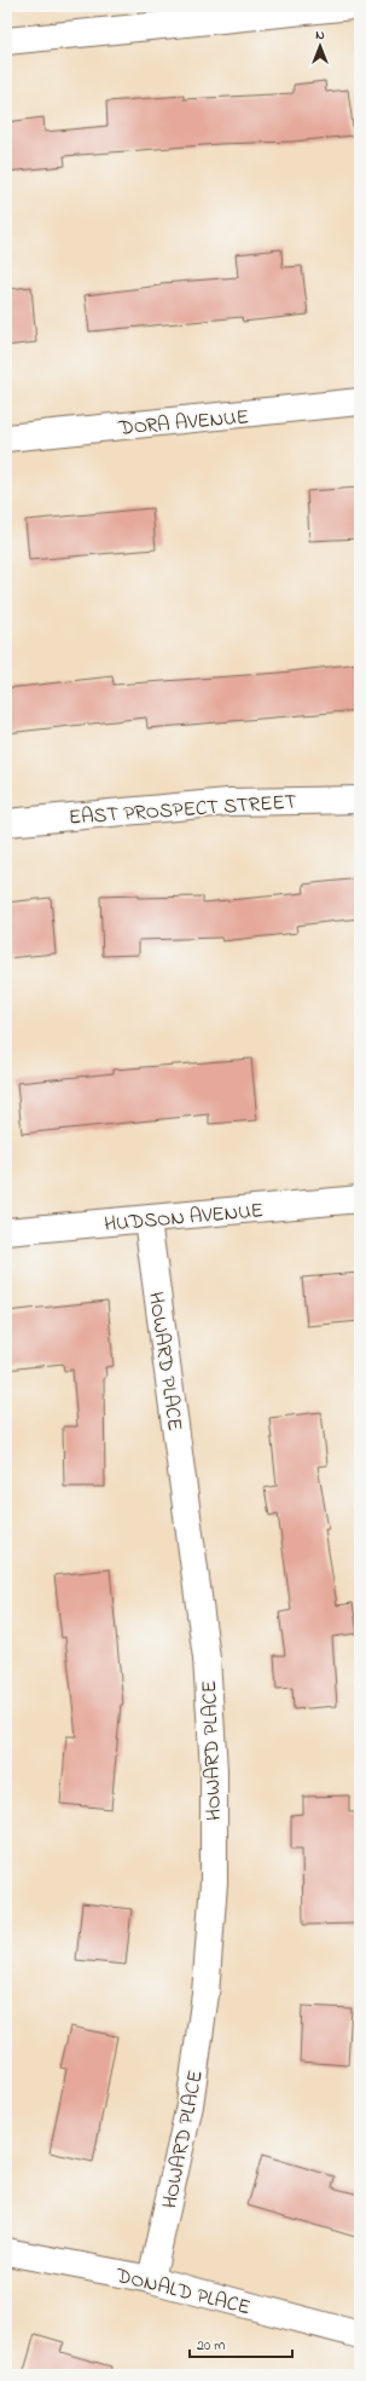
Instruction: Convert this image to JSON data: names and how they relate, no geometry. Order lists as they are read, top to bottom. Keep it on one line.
{"streets":{"street":["DORA AVENUE","EAST PROSPECT STREET","HUDSON AVENUE","HOWARD PLACE","DONALD PLACE"]},"crossings":[["HUDSON AVENUE","HOWARD PLACE"],["HOWARD PLACE","DONALD PLACE"]],"scale_bar":"20 m","north":"top"}
